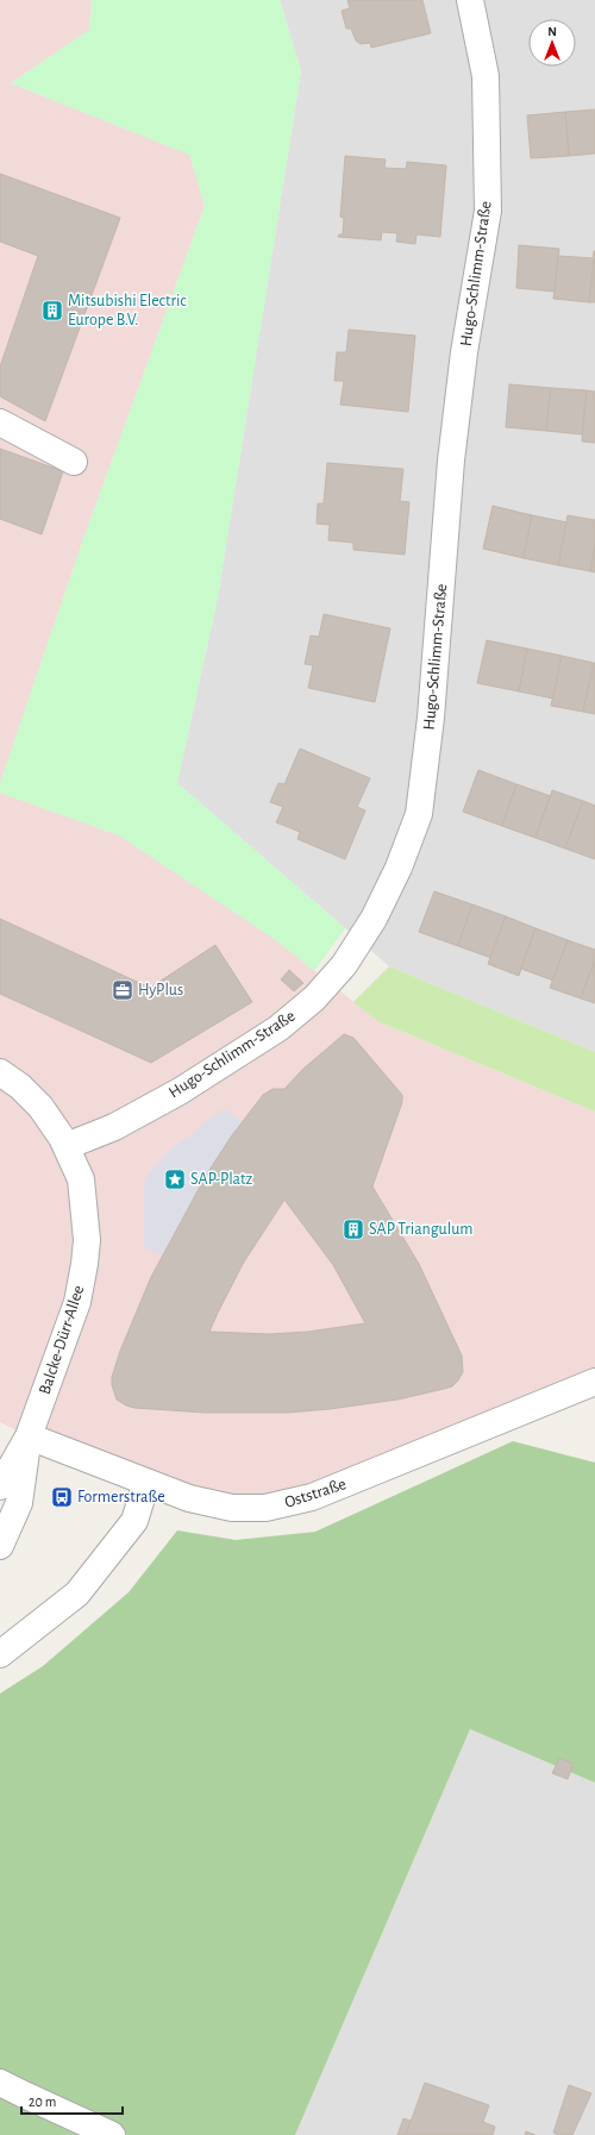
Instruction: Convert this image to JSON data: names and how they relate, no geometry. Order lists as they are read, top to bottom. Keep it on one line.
{"streets":{"street":["Hugo-Schlimm-Straße","Balcke-Dürr-Allee","Oststraße"]},"crossings":[["Hugo-Schlimm-Straße","Balcke-Dürr-Allee"],["Balcke-Dürr-Allee","Oststraße"]],"places":{"building":["Mitsubishi Electric Europe B.V.","SAP Triangulum"],"office":["HyPlus"],"place":["SAP-Platz"],"bus stop":["Formerstraße"]},"scale_bar":"20 m","north":"top"}
